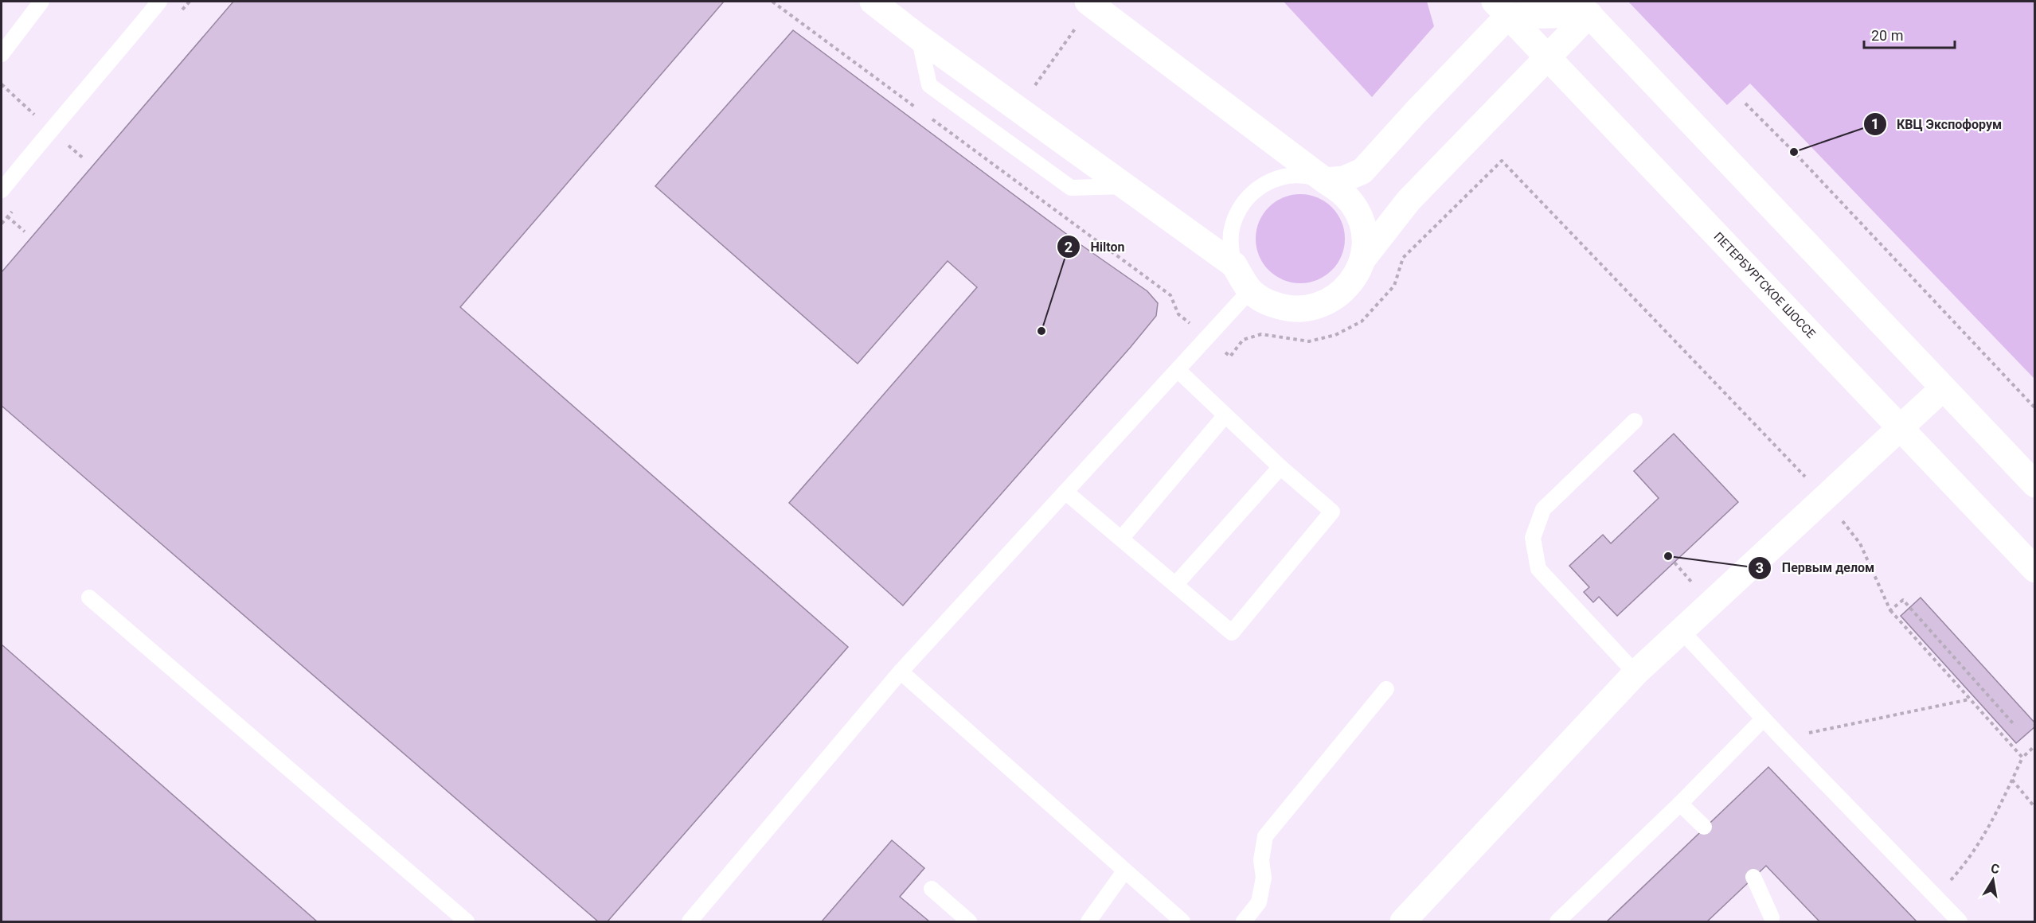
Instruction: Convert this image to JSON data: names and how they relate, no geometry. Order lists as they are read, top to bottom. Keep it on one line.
{"streets":{"street":["ПЕТЕРБУРГСКОЕ ШОССЕ"]},"places":["КВЦ Экспофорум","Hilton","Первым делом"],"scale_bar":"20 m","north":"top"}
